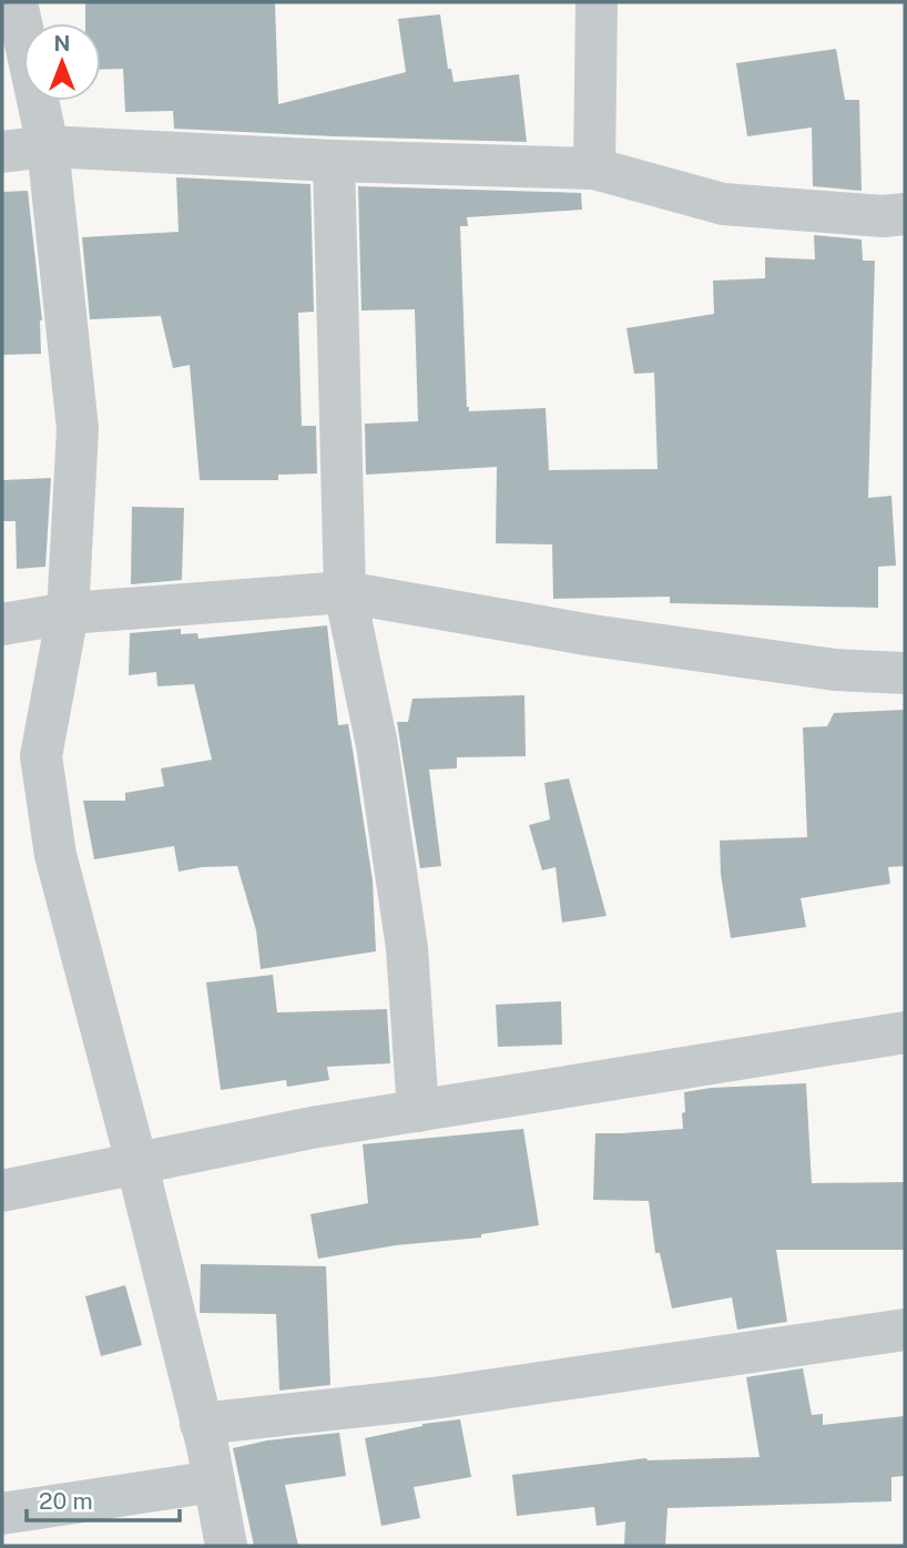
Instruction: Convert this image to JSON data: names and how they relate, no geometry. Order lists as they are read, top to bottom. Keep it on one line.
{"scale_bar":"20 m","north":"top"}
